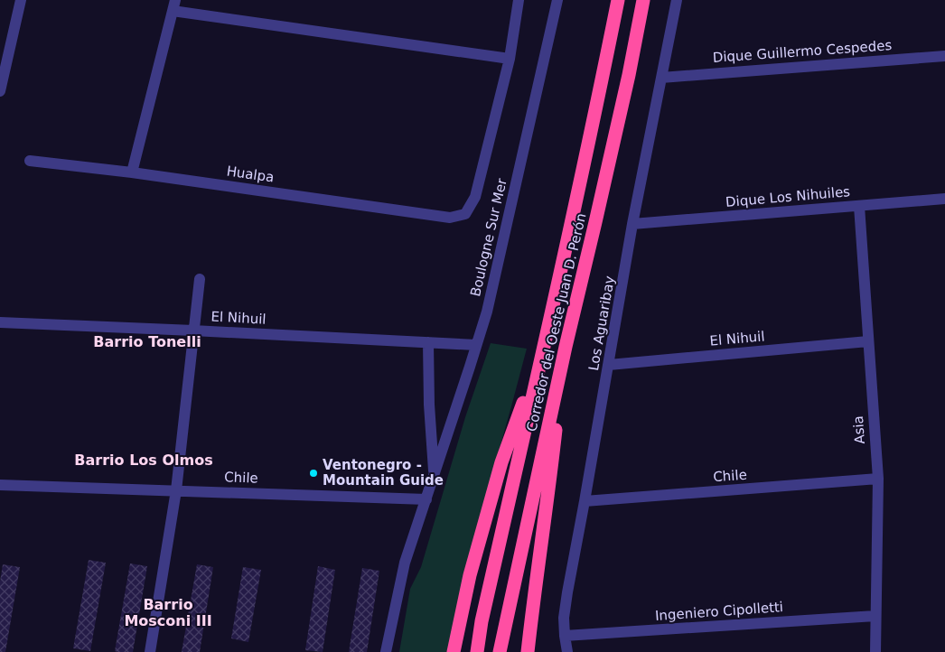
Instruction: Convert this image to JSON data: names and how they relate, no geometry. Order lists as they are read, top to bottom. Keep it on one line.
{"streets":{"highway":["Corredor del Oeste Juan D. Perón"],"street":["Dique Guillermo Cespedes","Hualpa","Dique Los Nihuiles","Boulogne Sur Mer","El Nihuil","Los Aguaribay","Asia","Chile","Ingeniero Cipolletti"]},"crossings":[["Dique Guillermo Cespedes","Los Aguaribay"],["Dique Los Nihuiles","Los Aguaribay"],["Dique Los Nihuiles","Asia"],["Boulogne Sur Mer","El Nihuil"],["Boulogne Sur Mer","Chile"],["El Nihuil","Los Aguaribay"],["El Nihuil","Asia"],["Los Aguaribay","Chile"],["Los Aguaribay","Ingeniero Cipolletti"],["Asia","Chile"],["Asia","Ingeniero Cipolletti"]],"districts":["Barrio Tonelli","Barrio Los Olmos","Barrio Mosconi III"],"places":["Ventonegro - Mountain Guide"]}
